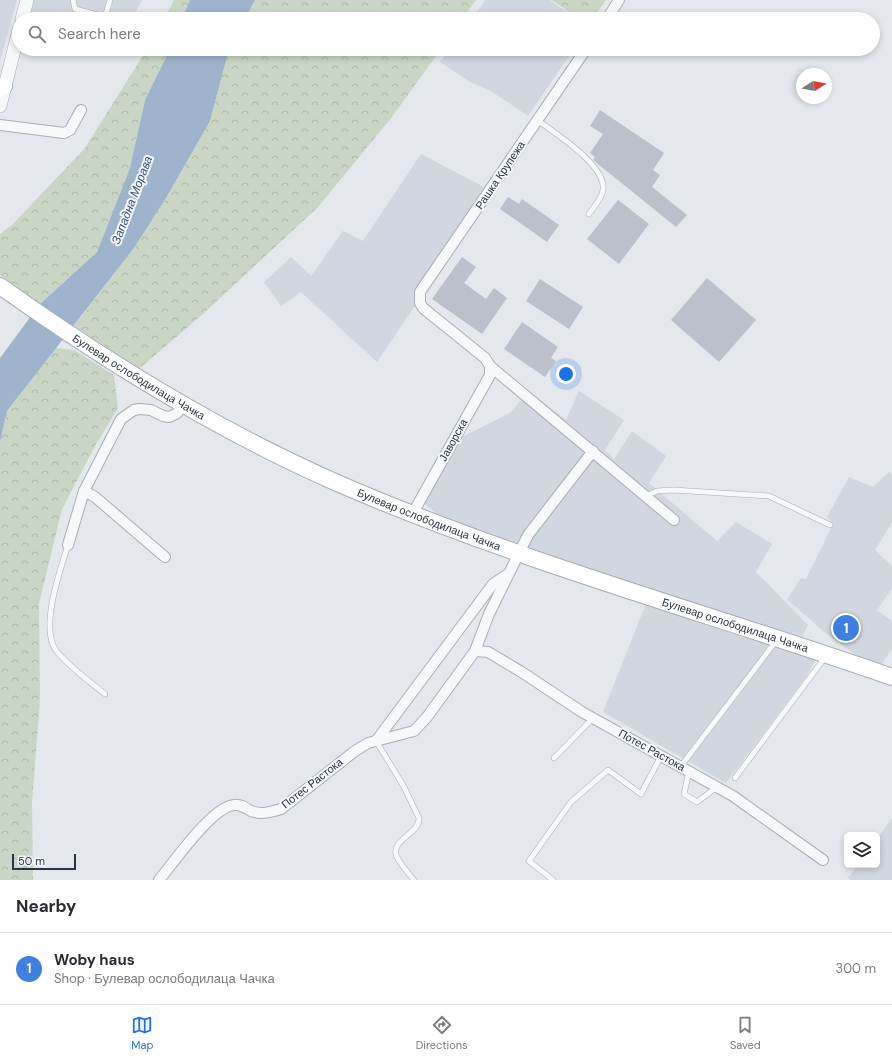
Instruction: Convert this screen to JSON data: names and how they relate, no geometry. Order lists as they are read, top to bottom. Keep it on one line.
{"streets":{"main road":["Булевар ослободилаца Чачка"],"street":["Рашка Крупежа","Јаворска","Потес Растока"]},"crossings":[["Рашка Крупежа","Јаворска"],["Булевар ослободилаца Чачка","Јаворска"],["Булевар ослободилаца Чачка","Потес Растока"]],"water":["Западна Морава"],"scale_bar":"50 m","north":"right","page":{"search":"Search here","pins":"1","scale":"50 m","heading":"Nearby","list":[{"mark":"1","name":"Woby haus","note":"Shop · Булевар ослободилаца Чачка","value":"300 m"}],"nav":["Map","Directions","Saved"]}}
